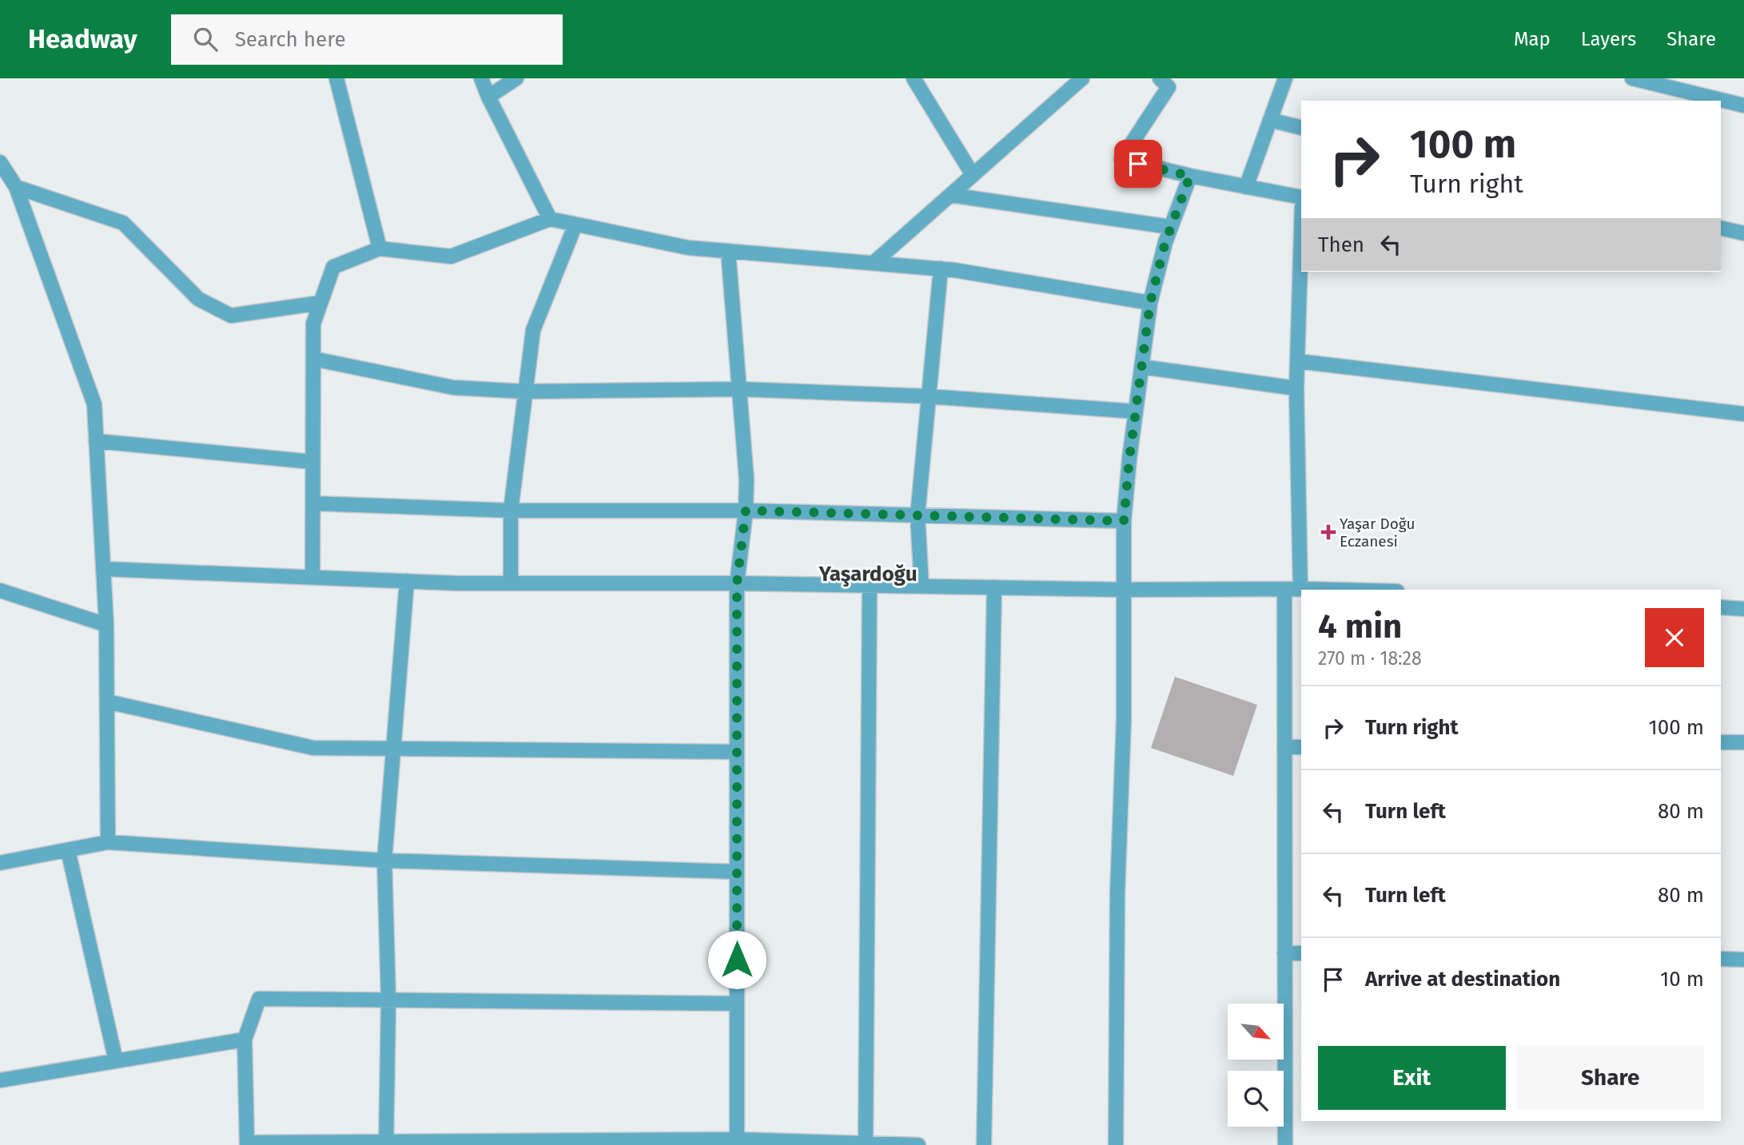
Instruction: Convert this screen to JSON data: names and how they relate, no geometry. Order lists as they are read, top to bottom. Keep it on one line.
{"districts":["Yaşardoğu"],"places":{"health":["Yaşar Doğu Eczanesi"]},"north":"bottom right","page":{"header":"Headway","search":"Search here","nav":["Map","Layers","Share"],"turn":["100 m","Turn right"],"then":"Then","heading":["4 min","270 m · 18:28"],"list":[{"name":"Turn right","value":"100 m"},{"name":"Turn left","value":"80 m"},{"name":"Turn left","value":"80 m"},{"name":"Arrive at destination","value":"10 m"}],"buttons":["Exit","Share"]}}
